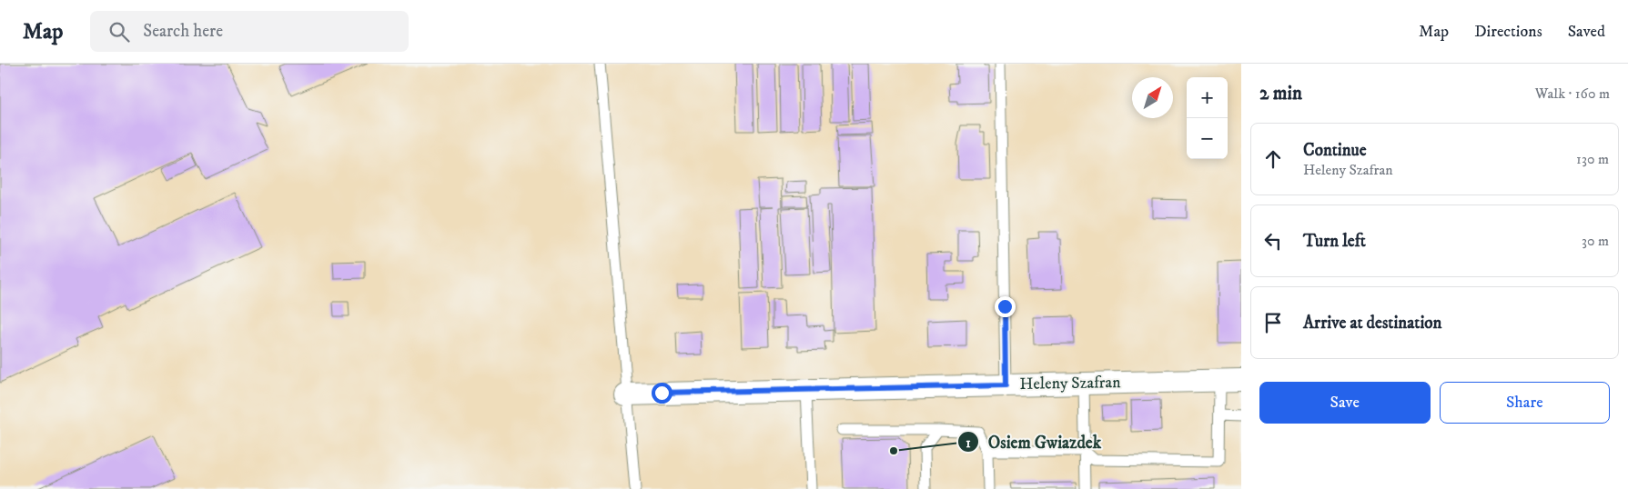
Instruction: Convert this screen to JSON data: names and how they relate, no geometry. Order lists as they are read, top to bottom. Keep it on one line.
{"streets":{"street":["Heleny Szafran"]},"places":["Osiem Gwiazdek"],"north":"top right","page":{"header":"Map","search":"Search here","nav":["Map","Directions","Saved"],"heading":["2 min","Walk · 160 m"],"map_buttons":["+","−"],"list":[["Continue","Heleny Szafran","130 m"],["Turn left","30 m"],"Arrive at destination"],"buttons":["Save","Share"]}}
